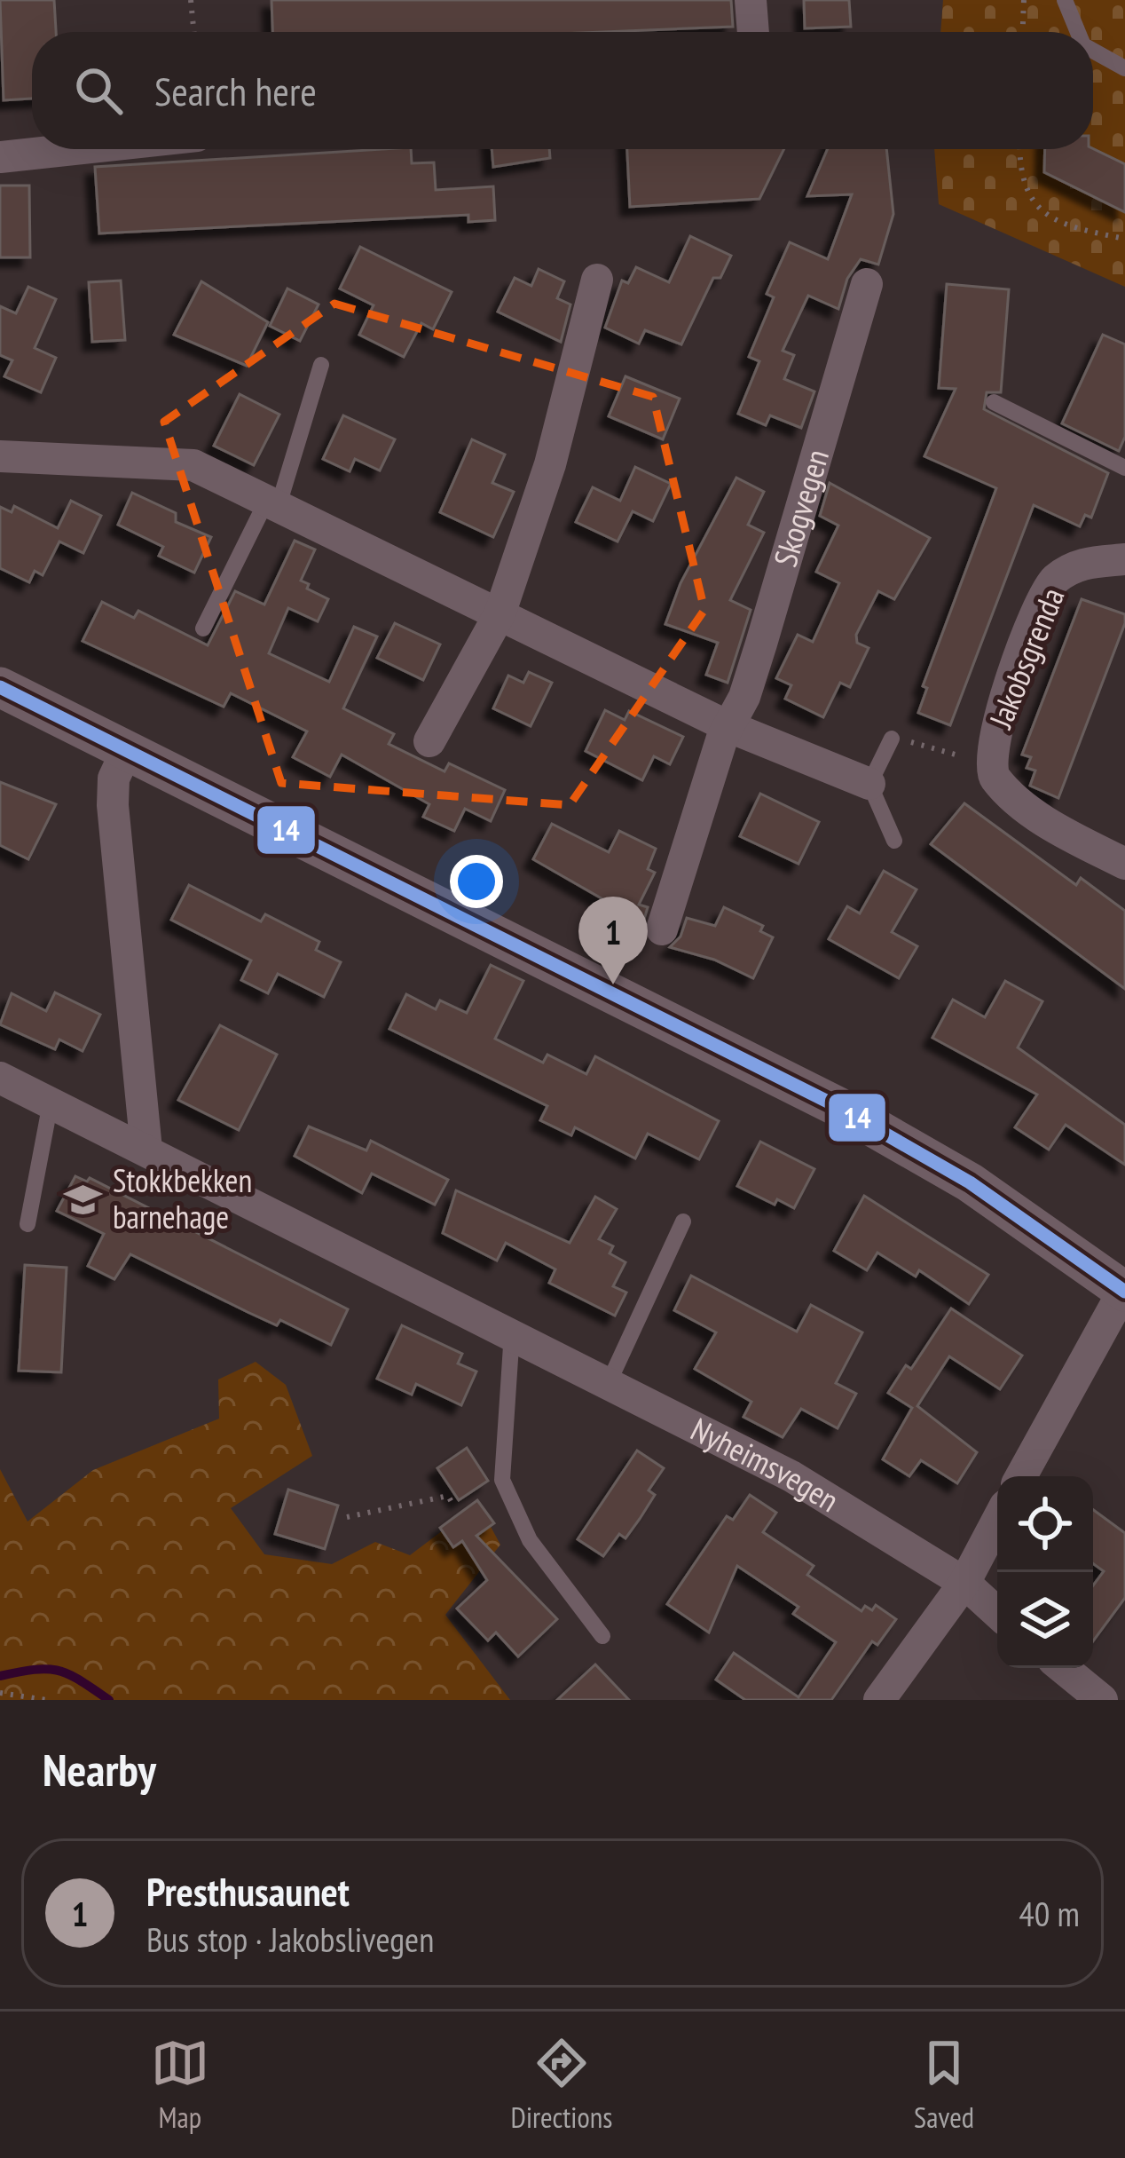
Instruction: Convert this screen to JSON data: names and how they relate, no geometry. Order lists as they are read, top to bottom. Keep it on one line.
{"streets":{"street":["Skogvegen","Jakobsgrenda","Nyheimsvegen"]},"places":{"school or university":["Stokkbekken barnehage"]},"lines":["transit line 14"],"page":{"search":"Search here","pins":"1","heading":"Nearby","list":[{"mark":"1","name":"Presthusaunet","note":"Bus stop · Jakobslivegen","value":"40 m"}],"nav":["Map","Directions","Saved"]}}
